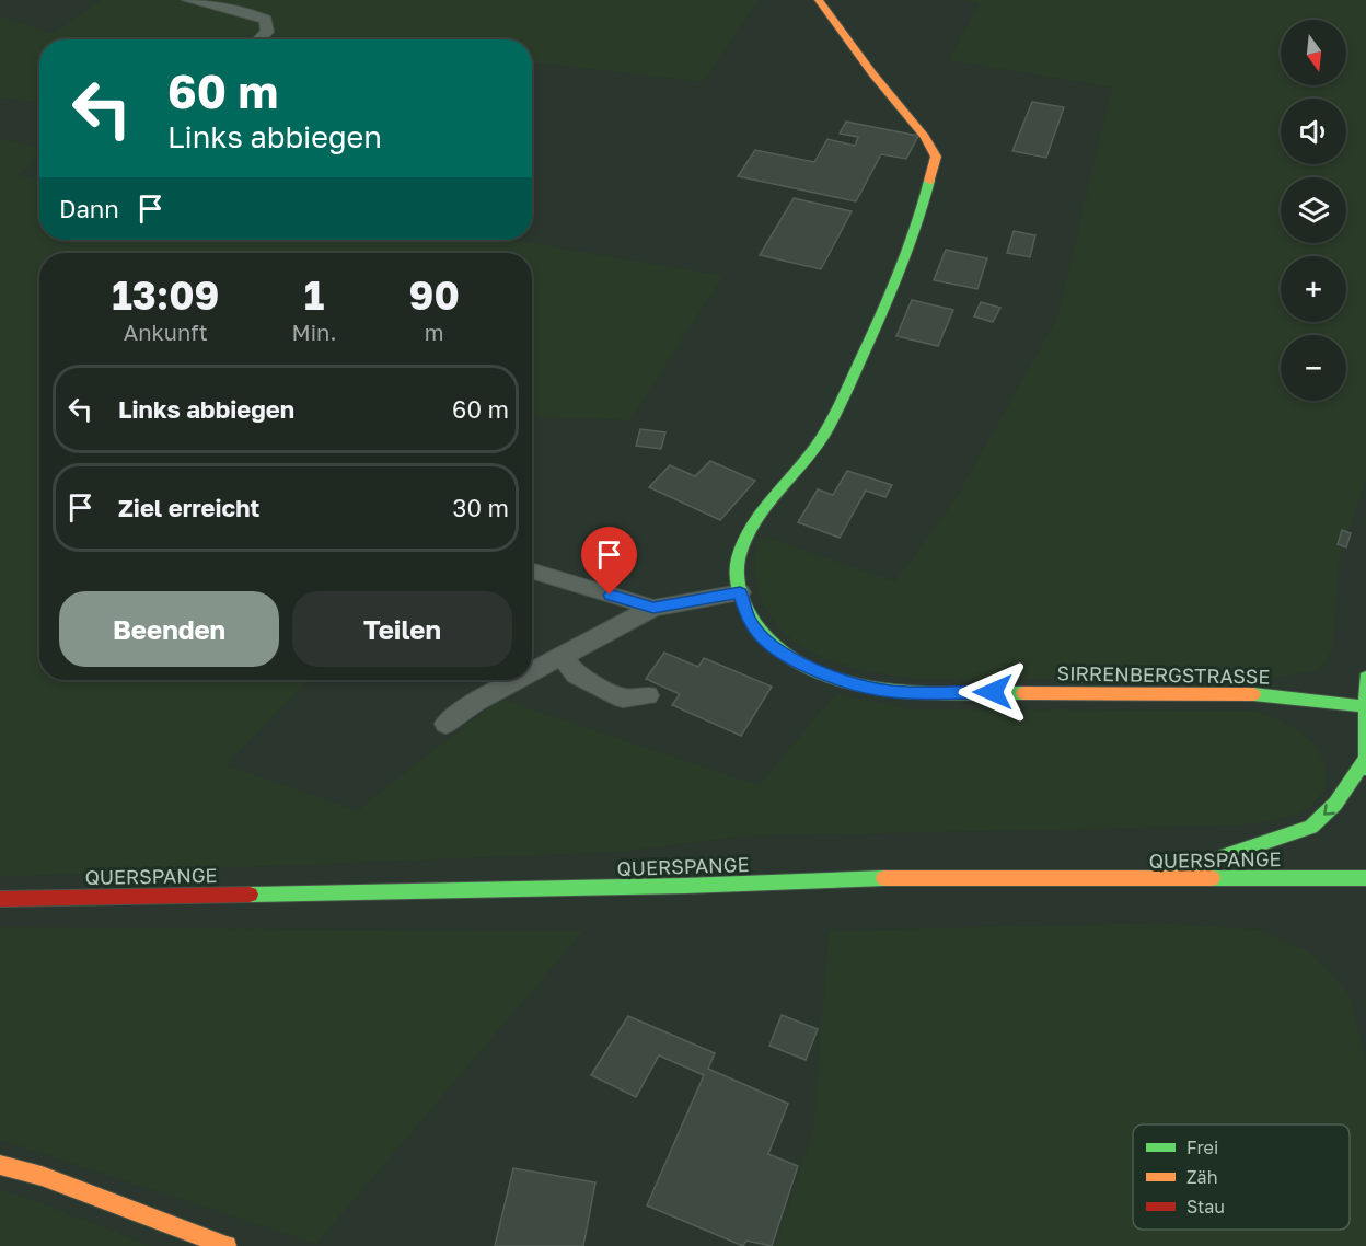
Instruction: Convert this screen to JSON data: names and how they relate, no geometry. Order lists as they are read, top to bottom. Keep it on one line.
{"streets":{"street":["SIRRENBERGSTRASSE","QUERSPANGE"]},"legend":["Frei","Zäh","Stau"],"north":"bottom","page":{"map_buttons":["+","−"],"turn":["60 m","Links abbiegen"],"then":"Dann","eta":["13:09","Ankunft","1","Min.","90","m"],"list":[{"name":"Links abbiegen","value":"60 m"},{"name":"Ziel erreicht","value":"30 m"}],"buttons":["Beenden","Teilen"]}}
